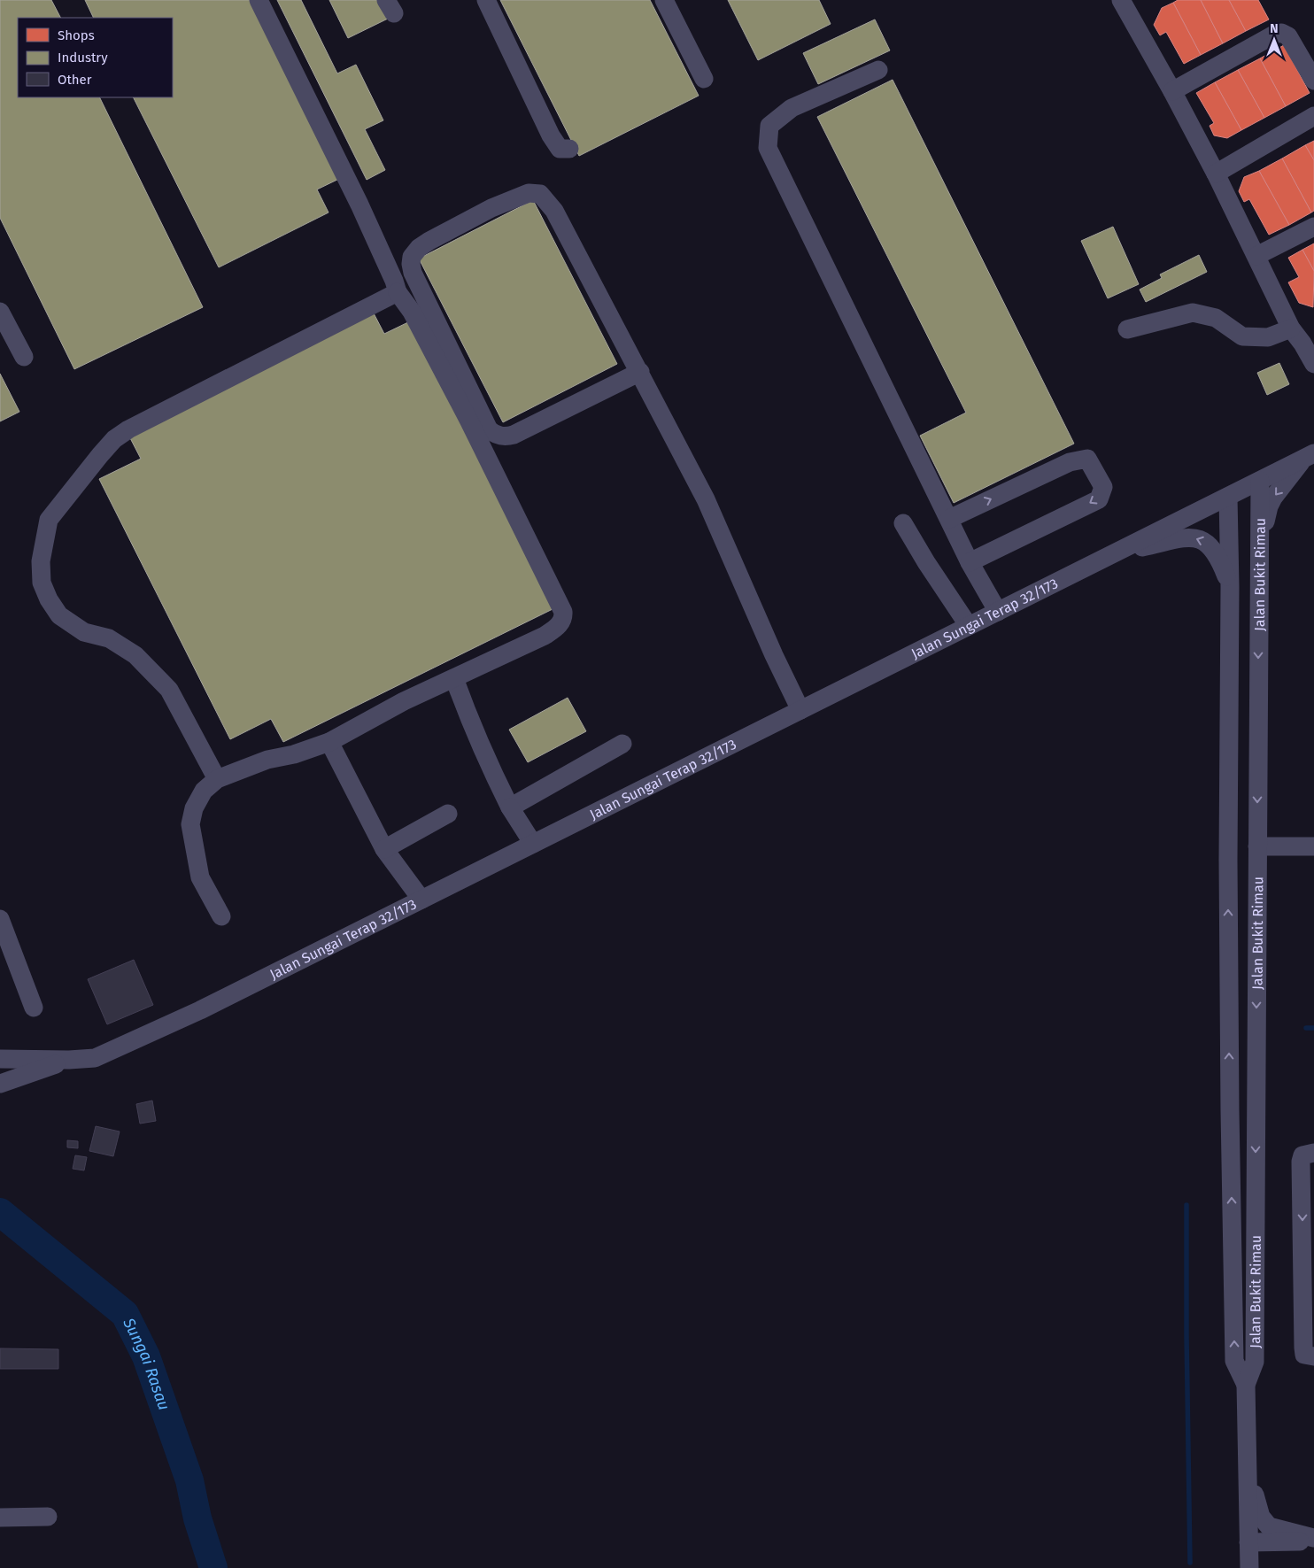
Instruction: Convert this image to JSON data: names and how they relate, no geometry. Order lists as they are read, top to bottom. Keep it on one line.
{"streets":{"street":["Jalan Bukit Rimau","Jalan Sungai Terap 32/173"]},"crossings":[["Jalan Bukit Rimau","Jalan Sungai Terap 32/173"]],"water":["Sungai Rasau"],"legend":["Shops","Industry","Other"],"north":"top"}
